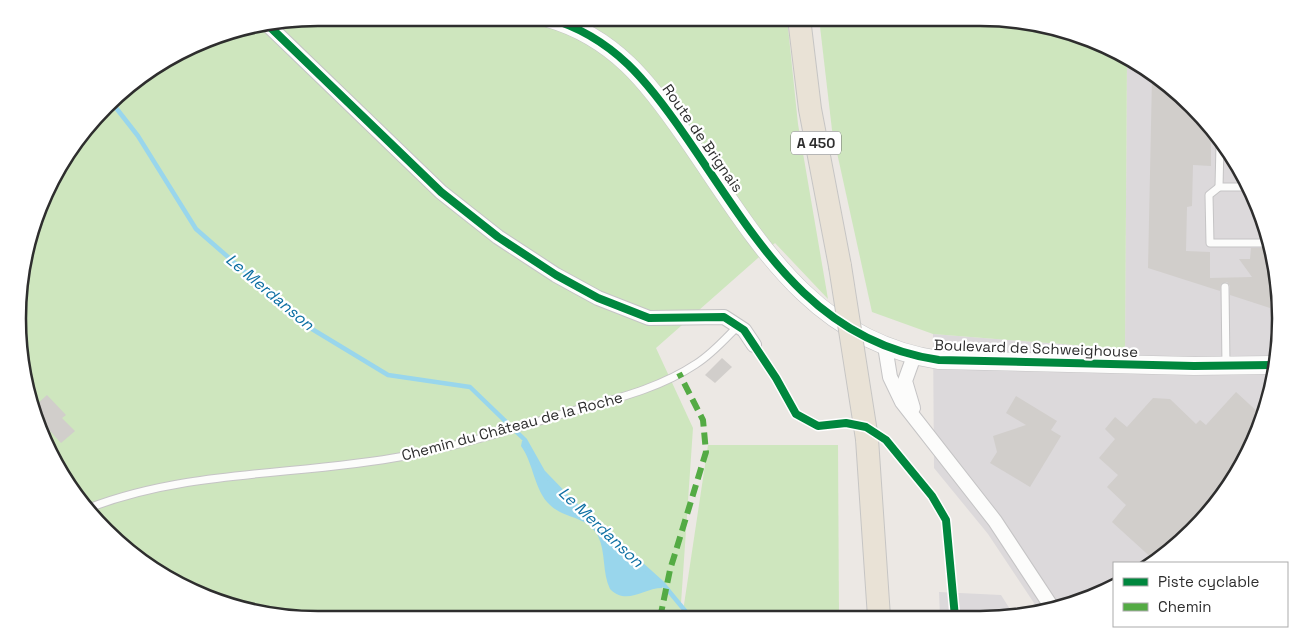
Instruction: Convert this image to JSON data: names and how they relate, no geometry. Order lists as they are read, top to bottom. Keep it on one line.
{"streets":{"highway":["A 450"],"street":["Route de Brignais","Boulevard de Schweighouse"],"lane":["Chemin du Château de la Roche"]},"crossings":[["Route de Brignais","Boulevard de Schweighouse"]],"water":["Le Merdanson"],"legend":["Piste cyclable","Chemin"]}
